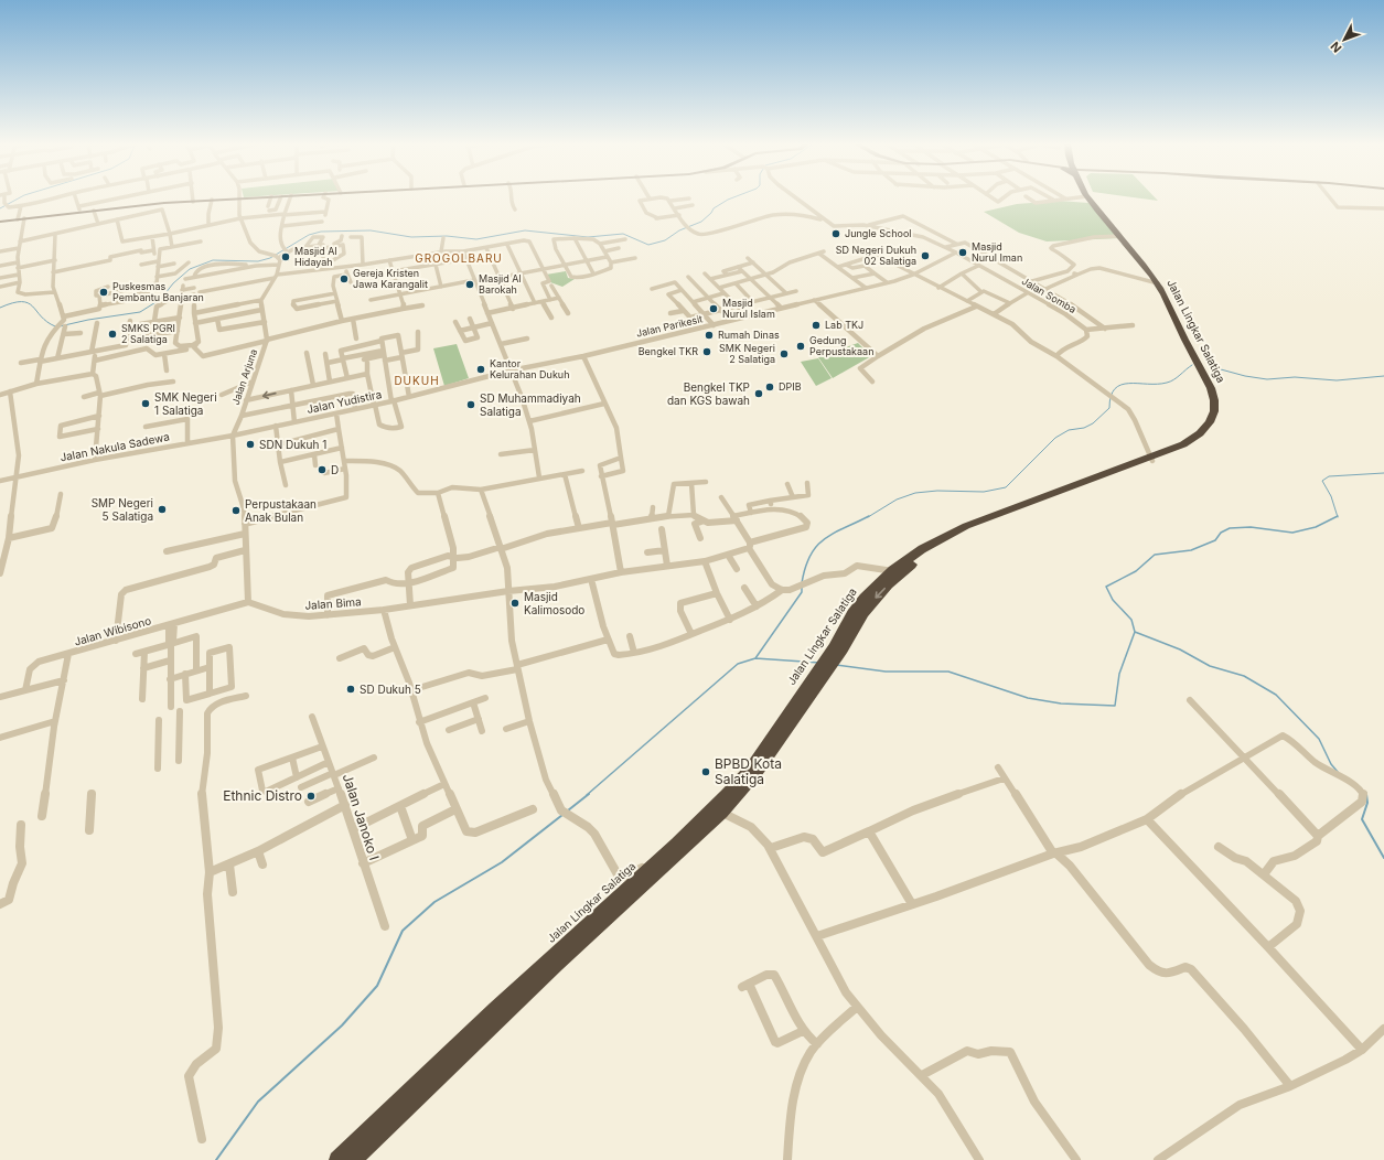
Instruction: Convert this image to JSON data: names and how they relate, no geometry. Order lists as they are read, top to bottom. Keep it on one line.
{"streets":{"highway":["Jalan Lingkar Salatiga"],"street":["Jalan Somba","Jalan Parikesit","Jalan Arjuna","Jalan Yudistira","Jalan Nakula Sadewa","Jalan Bima","Jalan Wibisono","Jalan Janoko I"]},"crossings":[["Jalan Somba","Jalan Parikesit"],["Jalan Parikesit","Jalan Yudistira"],["Jalan Arjuna","Jalan Yudistira"],["Jalan Arjuna","Jalan Nakula Sadewa"],["Jalan Yudistira","Jalan Nakula Sadewa"],["Jalan Bima","Jalan Wibisono"]],"districts":["GROGOLBARU","DUKUH"],"places":["Jungle School","Masjid Nurul Iman","SD Negeri Dukuh 02 Salatiga","Masjid Al Hidayah","Gereja Kristen Jawa Karangalit","Masjid Al Barokah","Puskesmas Pembantu Banjaran","Masjid Nurul Islam","Lab TKJ","SMKS PGRI 2 Salatiga","Rumah Dinas","Gedung Perpustakaan","Bengkel TKR","SMK Negeri 2 Salatiga","Kantor Kelurahan Dukuh","DPIB","Bengkel TKP dan KGS bawah","SMK Negeri 1 Salatiga","SD Muhammadiyah Salatiga","SDN Dukuh 1","D","SMP Negeri 5 Salatiga","Perpustakaan Anak Bulan","Masjid Kalimosodo","SD Dukuh 5","BPBD Kota Salatiga","Ethnic Distro"],"north":"bottom left"}
